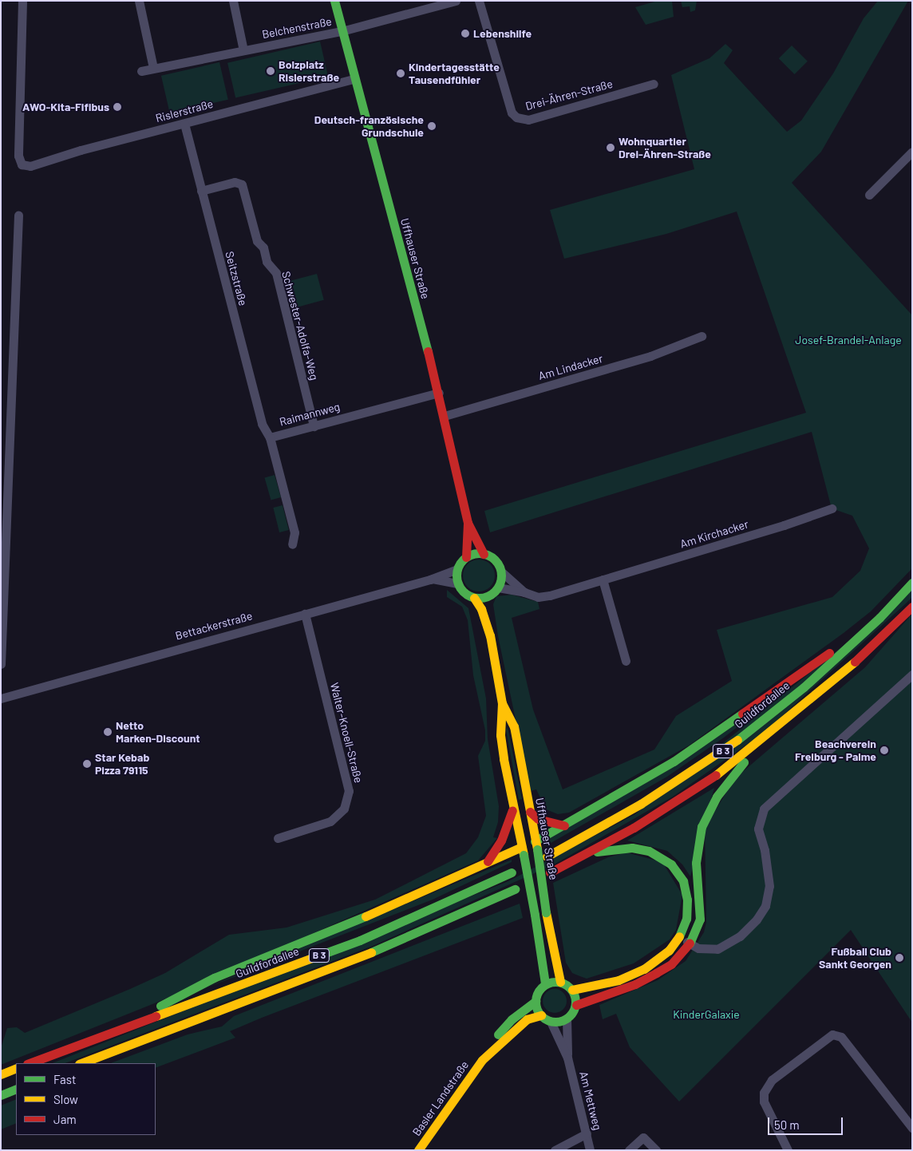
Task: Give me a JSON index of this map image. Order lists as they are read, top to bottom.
{
  "streets": {
    "main road": [
      "Uffhauser Straße",
      "Guildfordallee",
      "B 3",
      "Basler Landstraße"
    ],
    "street": [
      "Belchenstraße",
      "Drei-Ähren-Straße",
      "Rislerstraße",
      "Seitzstraße",
      "Schwester-Adolfa-Weg",
      "Am Lindacker",
      "Raimannweg",
      "Am Kirchacker",
      "Bettackerstraße",
      "Walter-Knoell-Straße",
      "Am Mettweg"
    ]
  },
  "crossings": [
    ["Belchenstraße", "Uffhauser Straße"],
    ["Rislerstraße", "Uffhauser Straße"],
    ["Rislerstraße", "Seitzstraße"],
    ["Uffhauser Straße", "Am Lindacker"],
    ["Uffhauser Straße", "Raimannweg"],
    ["Uffhauser Straße", "Am Kirchacker"],
    ["Uffhauser Straße", "Bettackerstraße"],
    ["Uffhauser Straße", "Basler Landstraße"],
    ["Uffhauser Straße", "Am Mettweg"],
    ["Seitzstraße", "Schwester-Adolfa-Weg"],
    ["Seitzstraße", "Raimannweg"],
    ["Schwester-Adolfa-Weg", "Raimannweg"],
    ["Am Kirchacker", "Bettackerstraße"],
    ["Bettackerstraße", "Walter-Knoell-Straße"],
    ["Basler Landstraße", "Am Mettweg"]
  ],
  "parks": ["Josef-Brandel-Anlage", "KinderGalaxie"],
  "places": [
    "Lebenshilfe",
    "Bolzplatz Rislerstraße",
    "Kindertagesstätte Tausendfühler",
    "AWO-Kita-Fifibus",
    "Deutsch-französische Grundschule",
    "Wohnquartier Drei-Ähren-Straße",
    "Netto Marken-Discount",
    "Beachverein Freiburg - Palme",
    "Star Kebab Pizza 79115",
    "Fußball Club Sankt Georgen"
  ],
  "legend": ["Fast", "Slow", "Jam"],
  "scale_bar": "50 m"
}
